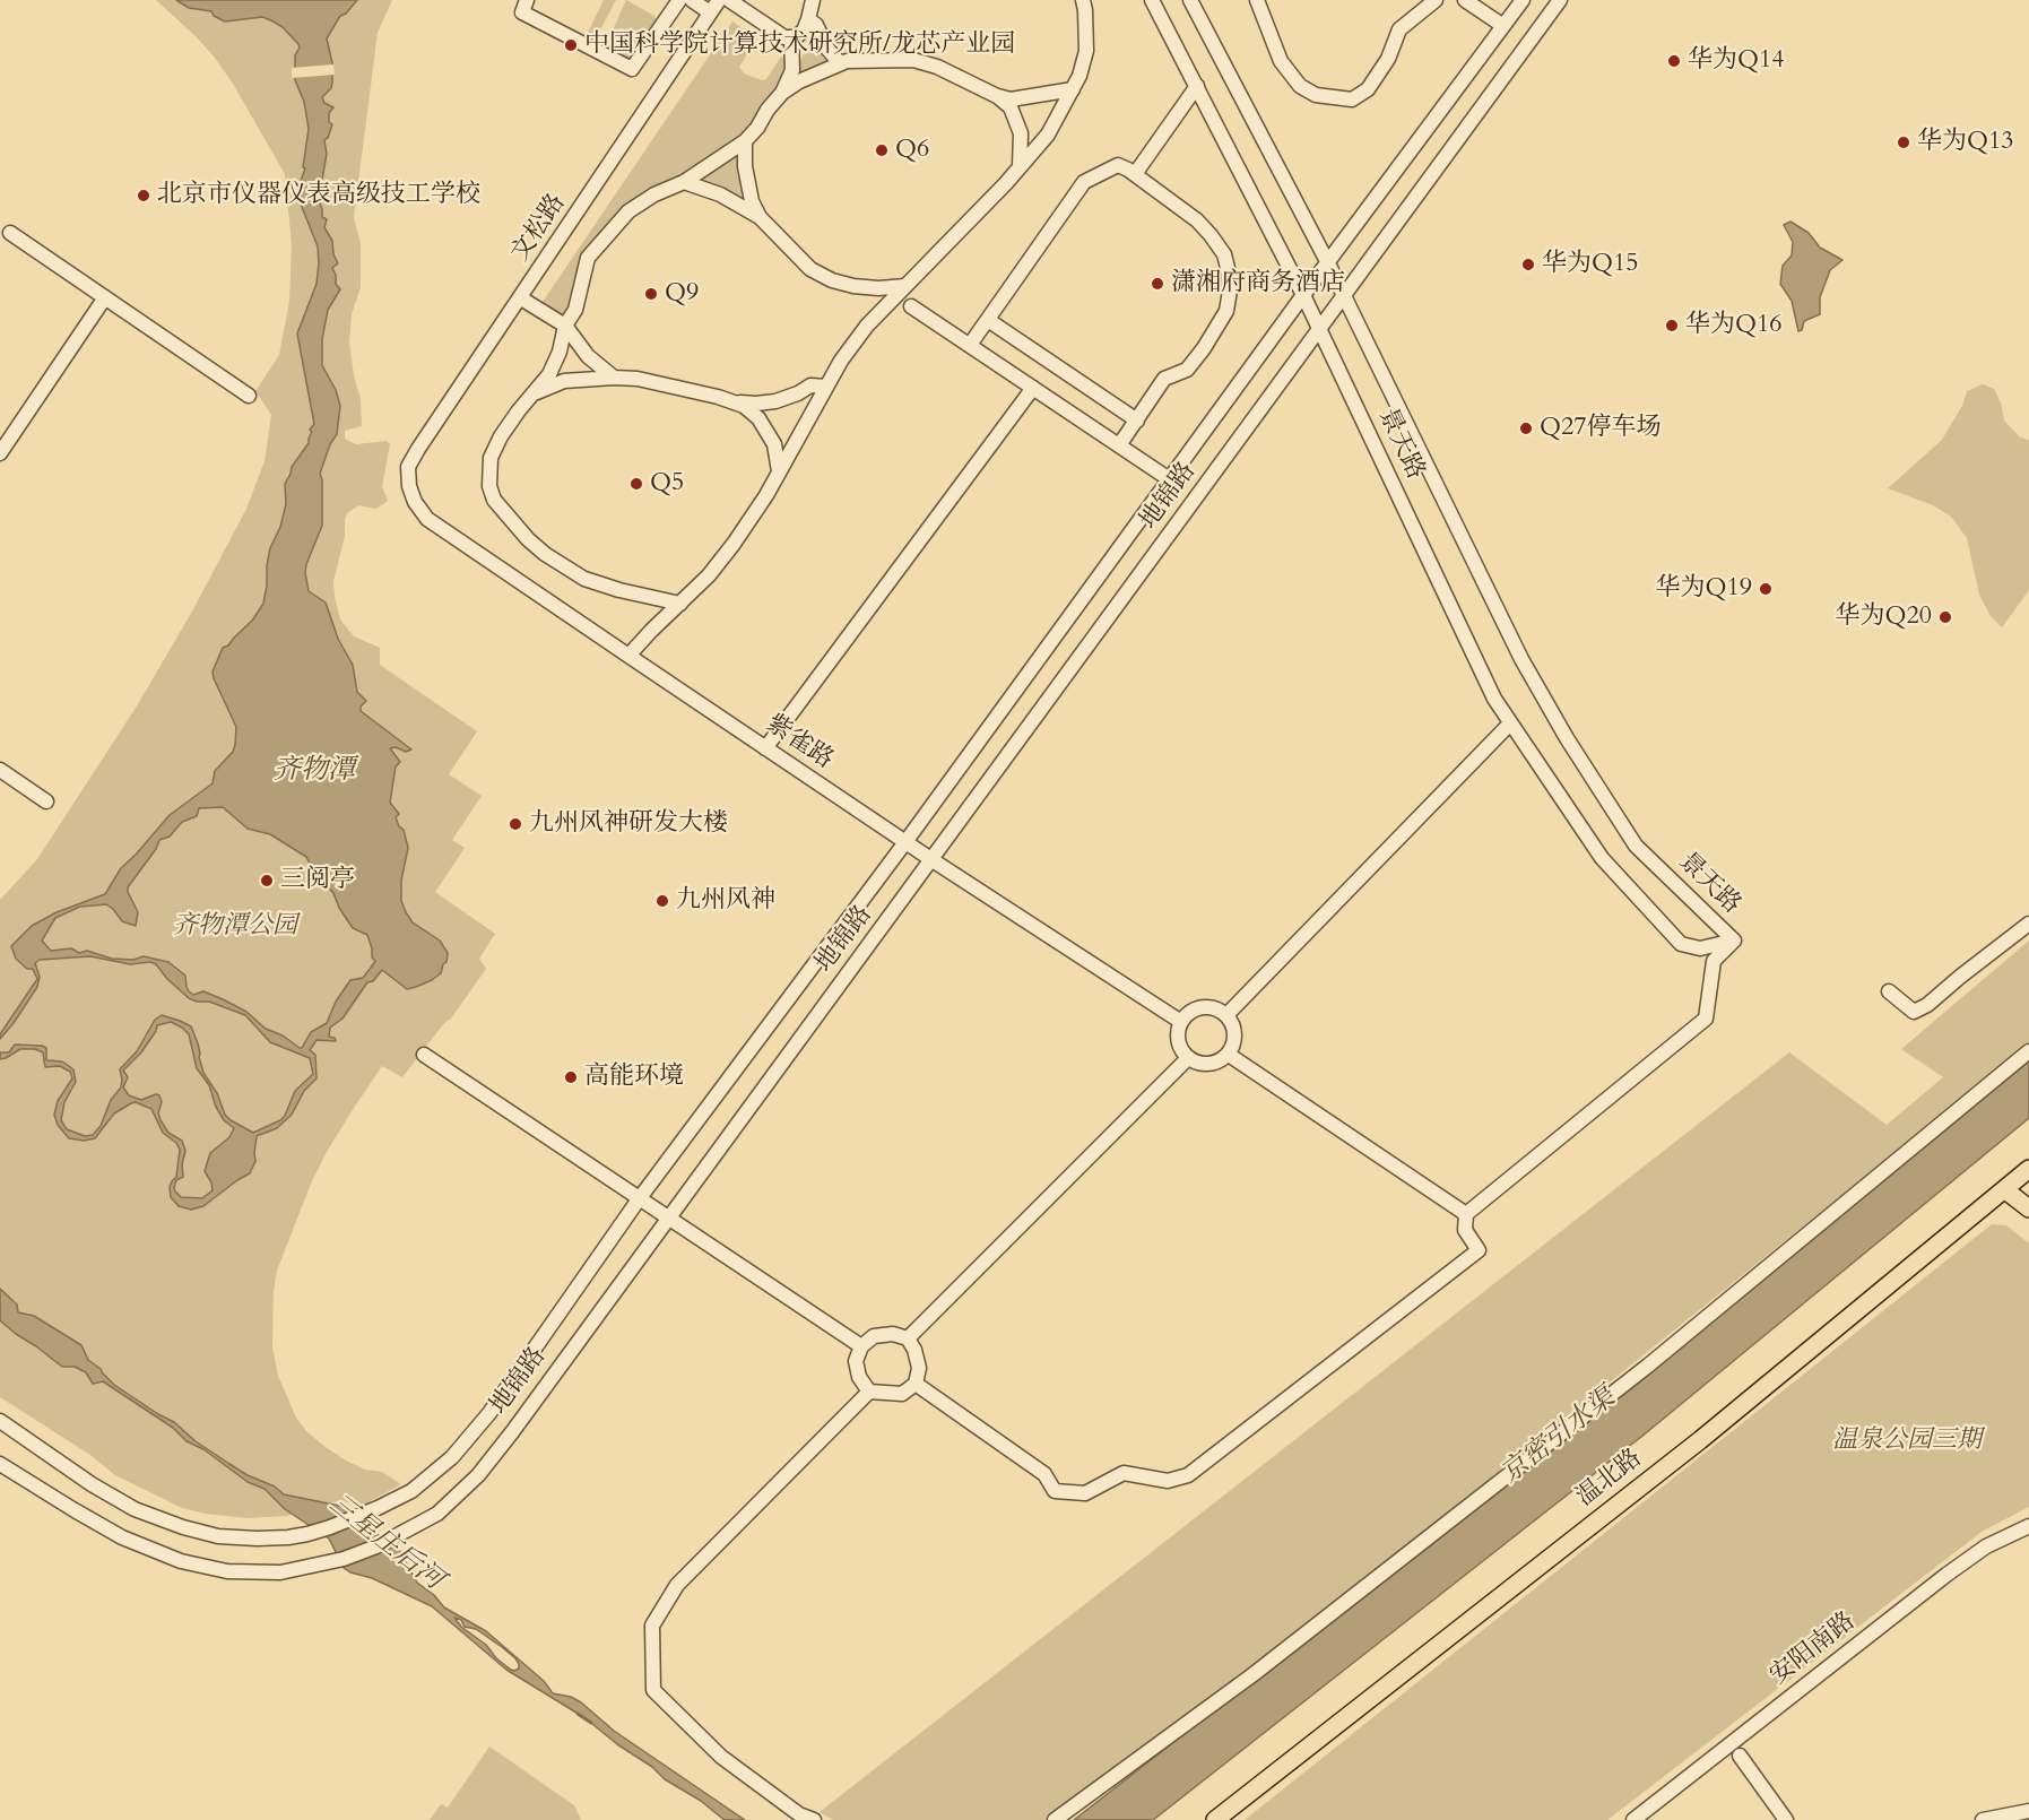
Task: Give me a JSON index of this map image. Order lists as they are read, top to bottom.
{
  "streets": {
    "main road": ["温北路"],
    "street": [
      "文松路",
      "景天路",
      "地锦路",
      "紫雀路",
      "安阳南路"
    ]
  },
  "crossings": [
    ["文松路", "紫雀路"],
    ["景天路", "地锦路"],
    ["地锦路", "紫雀路"]
  ],
  "water": ["齐物潭", "京密引水渠", "三星庄后河"],
  "parks": ["齐物潭公园", "温泉公园三期"],
  "places": [
    "中国科学院计算技术研究所/龙芯产业园",
    "华为Q14",
    "华为Q13",
    "Q6",
    "北京市仪器仪表高级技工学校",
    "华为Q15",
    "潇湘府商务酒店",
    "Q9",
    "华为Q16",
    "Q27停车场",
    "Q5",
    "华为Q19",
    "华为Q20",
    "九州风神研发大楼",
    "三阅亭",
    "九州风神",
    "高能环境"
  ]
}
